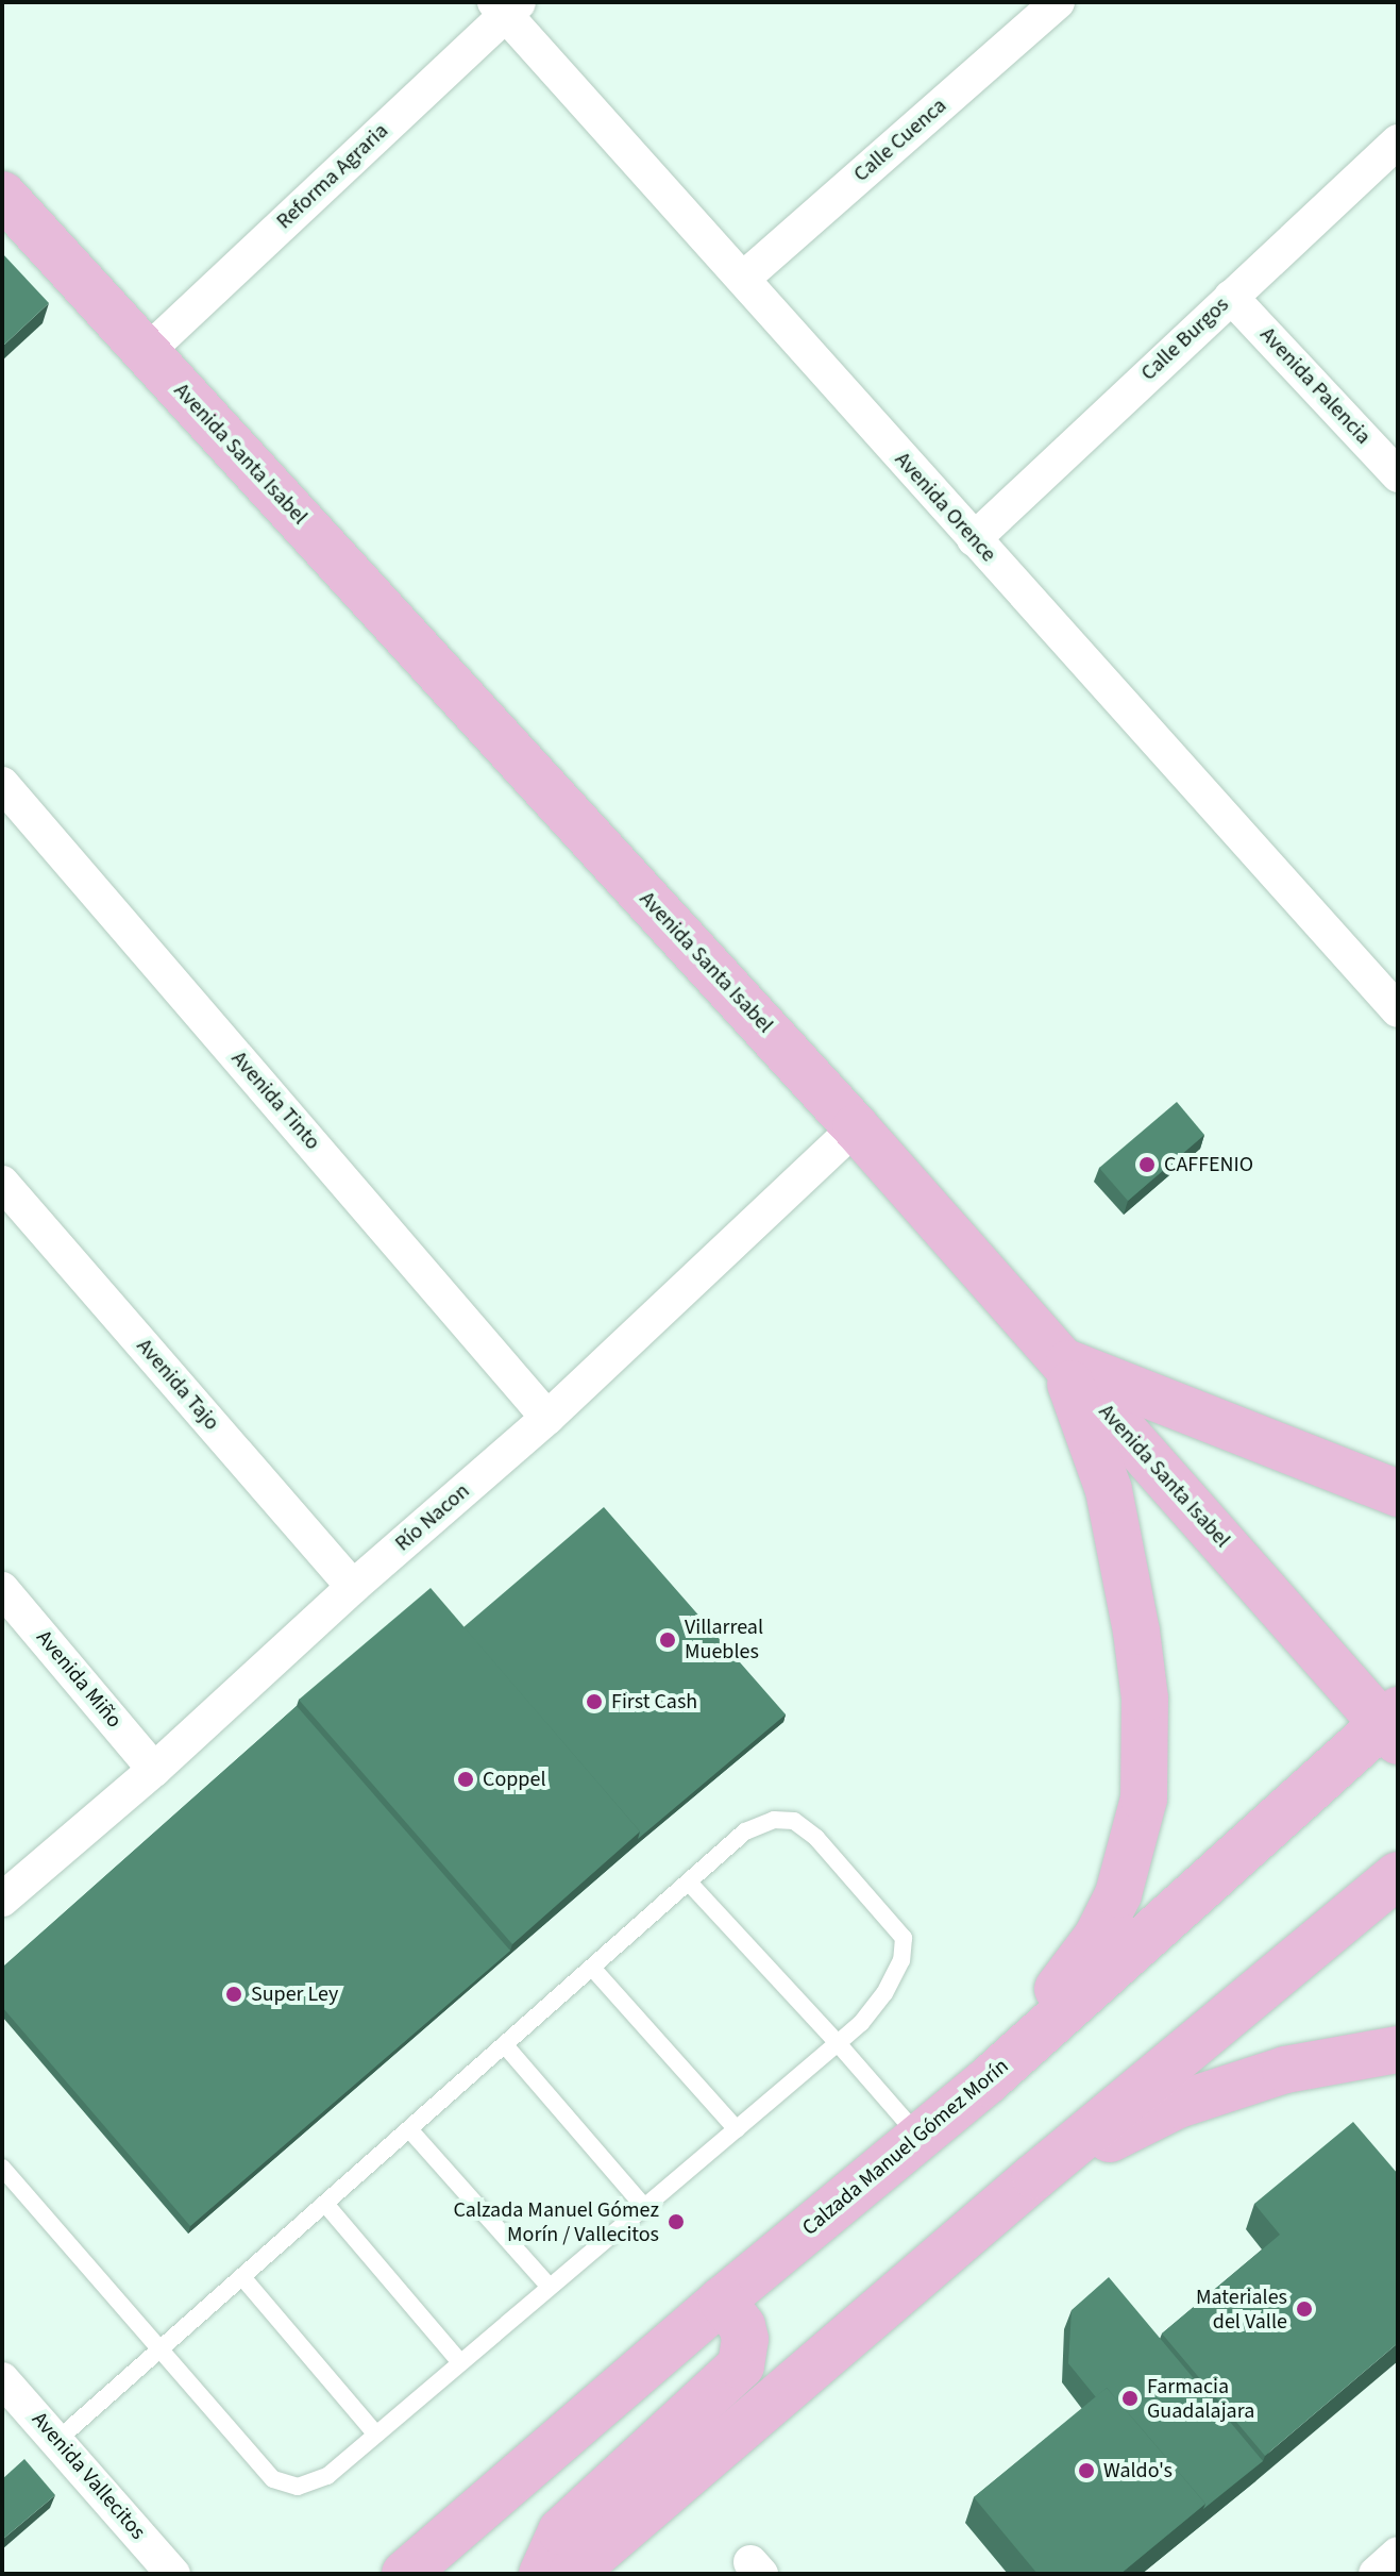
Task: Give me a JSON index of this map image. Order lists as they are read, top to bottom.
{
  "streets": {
    "main road": ["Avenida Santa Isabel", "Calzada Manuel Gómez Morín"],
    "street": [
      "Calle Cuenca",
      "Reforma Agraria",
      "Calle Burgos",
      "Avenida Palencia",
      "Avenida Orence",
      "Avenida Tinto",
      "Avenida Tajo",
      "Río Nacon",
      "Avenida Miño",
      "Avenida Vallecitos"
    ]
  },
  "crossings": [
    ["Calle Cuenca", "Avenida Orence"],
    ["Reforma Agraria", "Avenida Santa Isabel"],
    ["Reforma Agraria", "Avenida Orence"],
    ["Calle Burgos", "Avenida Palencia"],
    ["Calle Burgos", "Avenida Orence"],
    ["Avenida Santa Isabel", "Río Nacon"],
    ["Avenida Santa Isabel", "Calzada Manuel Gómez Morín"],
    ["Avenida Tinto", "Río Nacon"],
    ["Avenida Tajo", "Río Nacon"],
    ["Río Nacon", "Avenida Miño"]
  ],
  "places": [
    "CAFFENIO",
    "Villarreal Muebles",
    "First Cash",
    "Coppel",
    "Super Ley",
    "Calzada Manuel Gómez Morín / Vallecitos",
    "Materiales del Valle",
    "Farmacia Guadalajara",
    "Waldo's"
  ]
}
